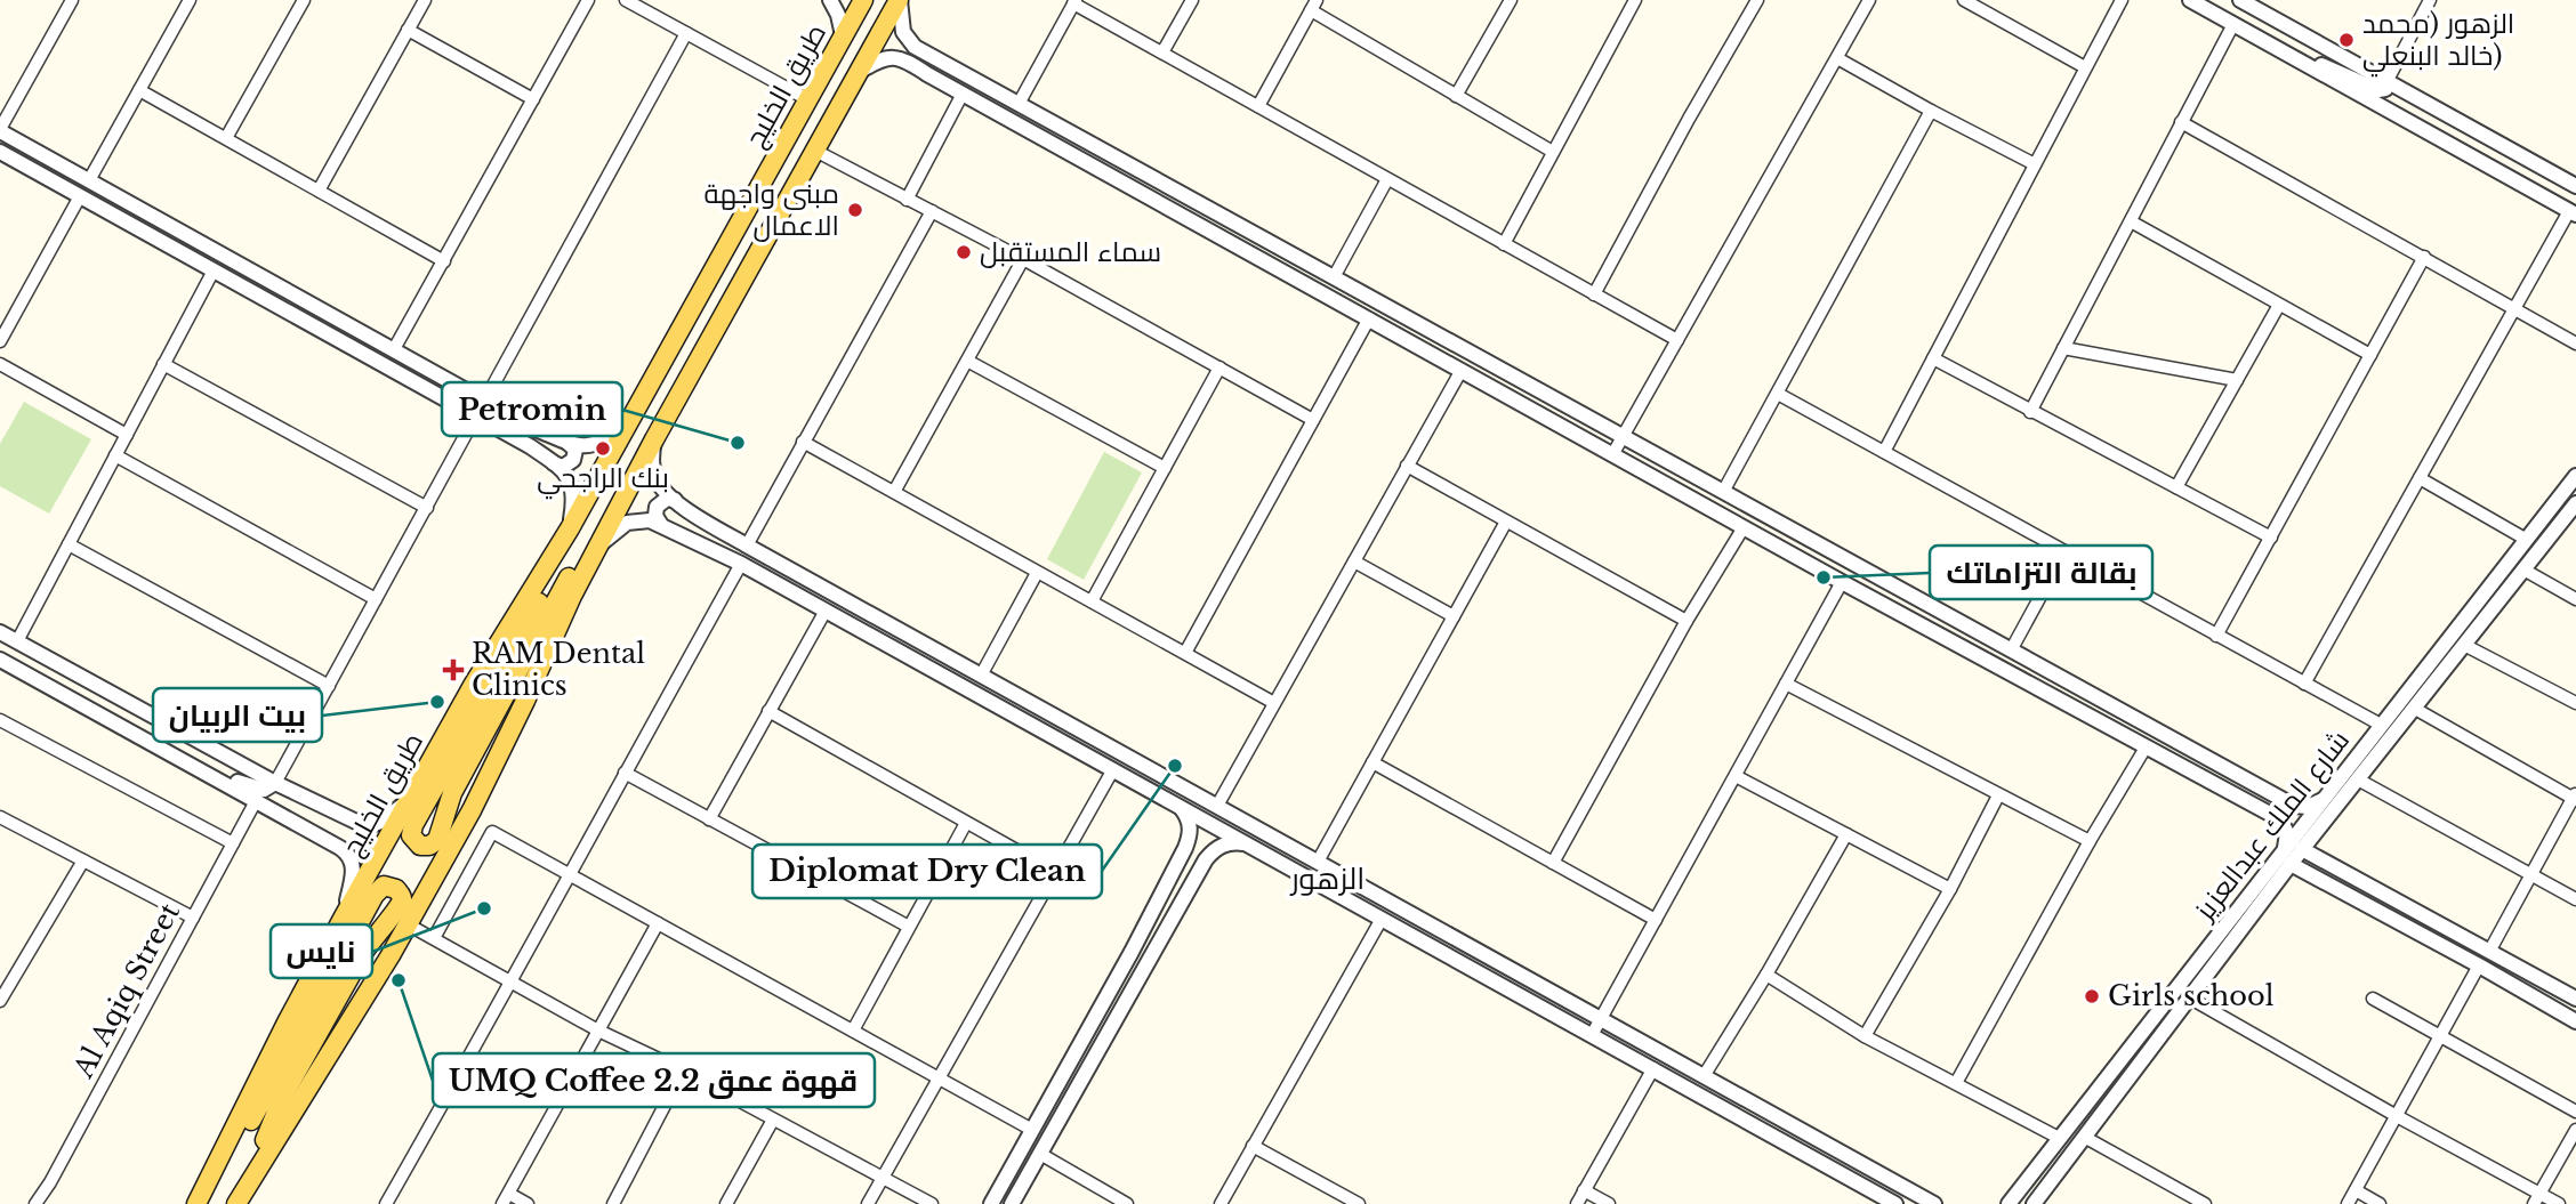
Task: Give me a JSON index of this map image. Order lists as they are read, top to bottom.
{
  "streets": {
    "main road": ["طريق الخليج"],
    "street": ["شارع الملك عبدالعزيز", "Al Aqiq Street"]
  },
  "districts": ["الزهور"],
  "places": {
    "other": [
      "الزهور (محمد خالد البنعلي)",
      "مبنى واجهة الاعمال",
      "سماء المستقبل",
      "Petromin",
      "بنك الراجحي",
      "بقالة التزاماتك",
      "بيت الربيان",
      "Diplomat Dry Clean",
      "نايس",
      "UMQ Coffee 2.2 قهوة عمق",
      "Girls school"
    ],
    "health": ["RAM Dental Clinics"]
  }
}
